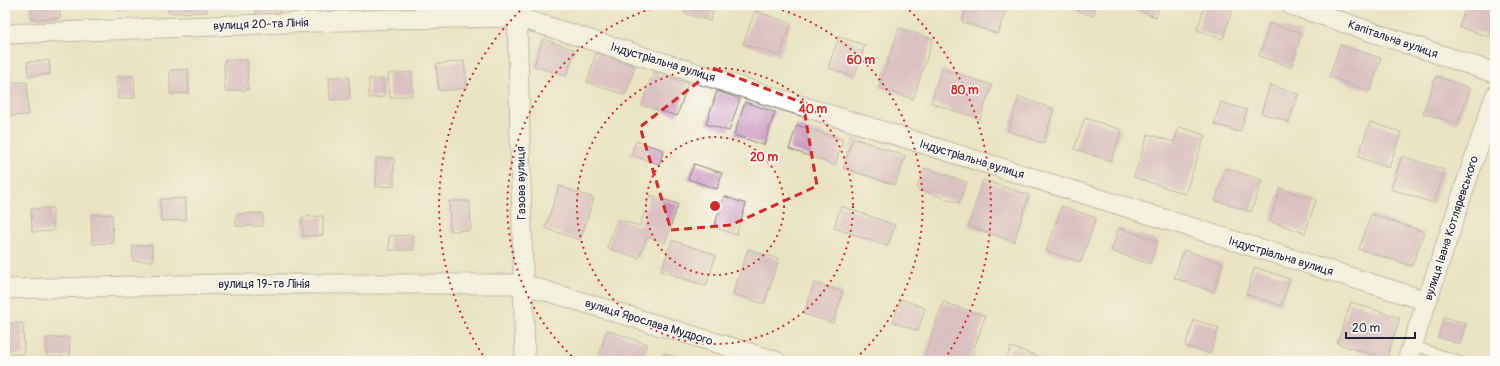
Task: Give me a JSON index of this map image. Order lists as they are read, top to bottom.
{
  "streets": {
    "street": [
      "вулиця 20-та Лінія",
      "Капітальна вулиця",
      "Індустріальна вулиця",
      "Газова вулиця",
      "вулиця Івана Котляревського",
      "вулиця 19-та Лінія",
      "вулиця Ярослава Мудрого"
    ]
  },
  "crossings": [
    ["вулиця 20-та Лінія", "Індустріальна вулиця"],
    ["вулиця 20-та Лінія", "Газова вулиця"],
    ["Індустріальна вулиця", "Газова вулиця"],
    ["Індустріальна вулиця", "вулиця Івана Котляревського"],
    ["Газова вулиця", "вулиця 19-та Лінія"],
    ["Газова вулиця", "вулиця Ярослава Мудрого"],
    ["вулиця 19-та Лінія", "вулиця Ярослава Мудрого"]
  ],
  "scale_bar": "20 m",
  "rings": [
    "60 m",
    "80 m",
    "40 m",
    "20 m"
  ]
}
